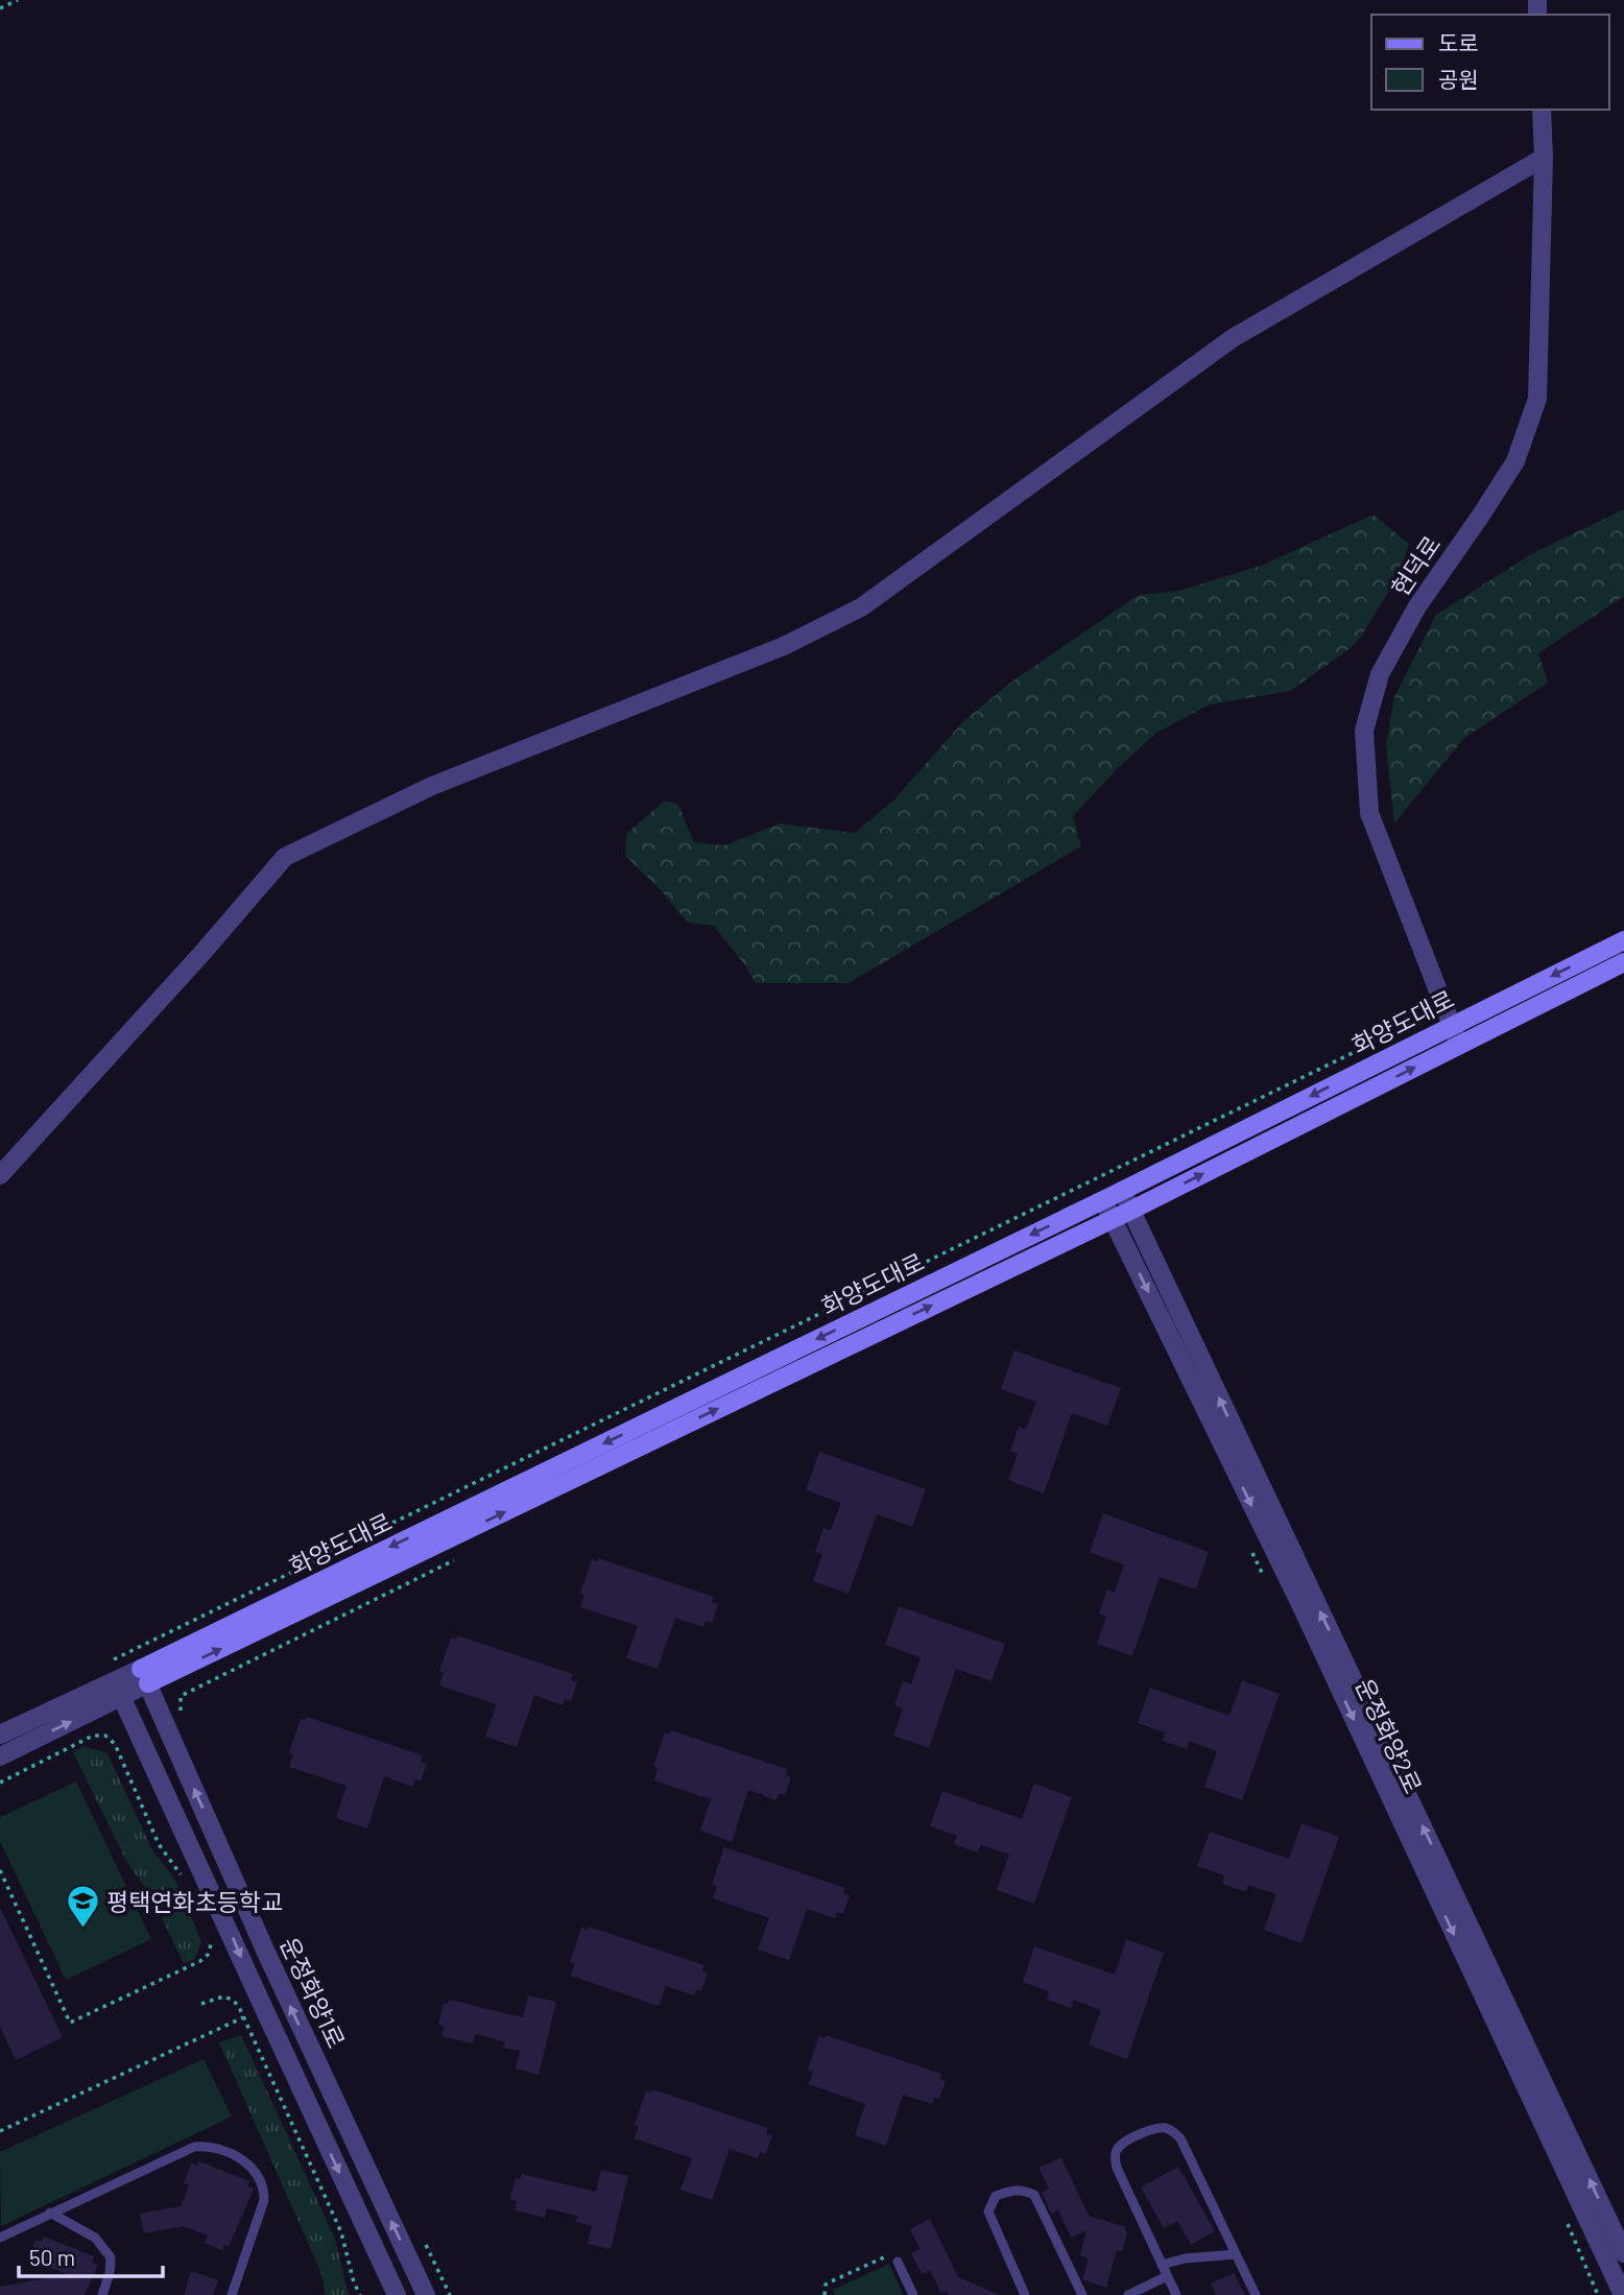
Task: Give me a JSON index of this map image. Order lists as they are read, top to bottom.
{
  "streets": {
    "main road": ["화양도대로"],
    "street": ["현덕로", "운정화양2로", "운정화양1로"]
  },
  "crossings": [
    ["현덕로", "화양도대로"],
    ["화양도대로", "운정화양2로"],
    ["화양도대로", "운정화양1로"]
  ],
  "places": {
    "school or university": ["평택연화초등학교"]
  },
  "legend": ["도로", "공원"],
  "scale_bar": "50 m"
}
